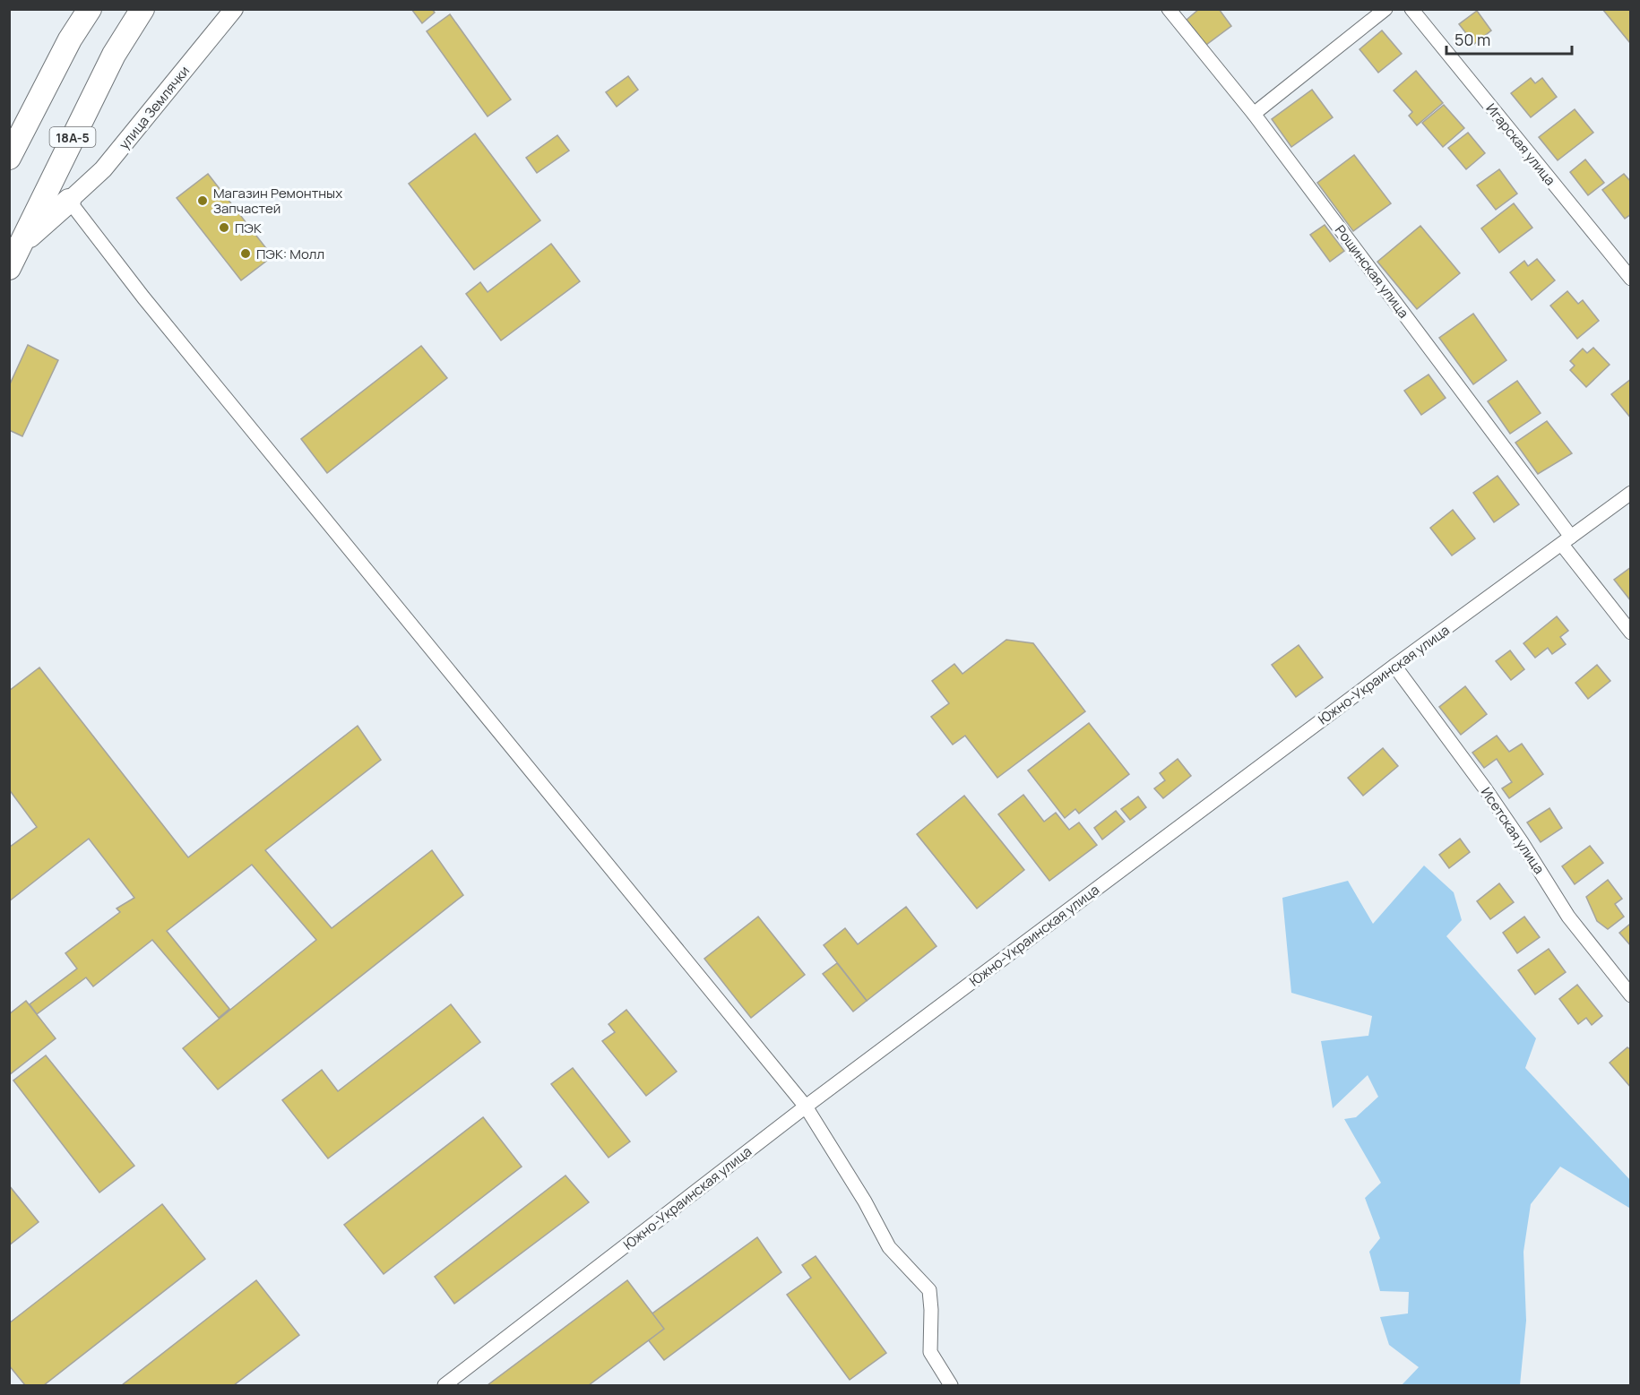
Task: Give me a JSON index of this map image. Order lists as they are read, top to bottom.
{
  "streets": {
    "highway": ["18А-5"],
    "street": [
      "улица Землячки",
      "Игарская улица",
      "Рощинская улица",
      "Южно-Украинская улица",
      "Исетская улица"
    ]
  },
  "crossings": [
    ["Рощинская улица", "Южно-Украинская улица"],
    ["Южно-Украинская улица", "Исетская улица"]
  ],
  "places": ["Магазин Ремонтных Запчастей", "ПЭК", "ПЭК: Молл"],
  "scale_bar": "50 m"
}
